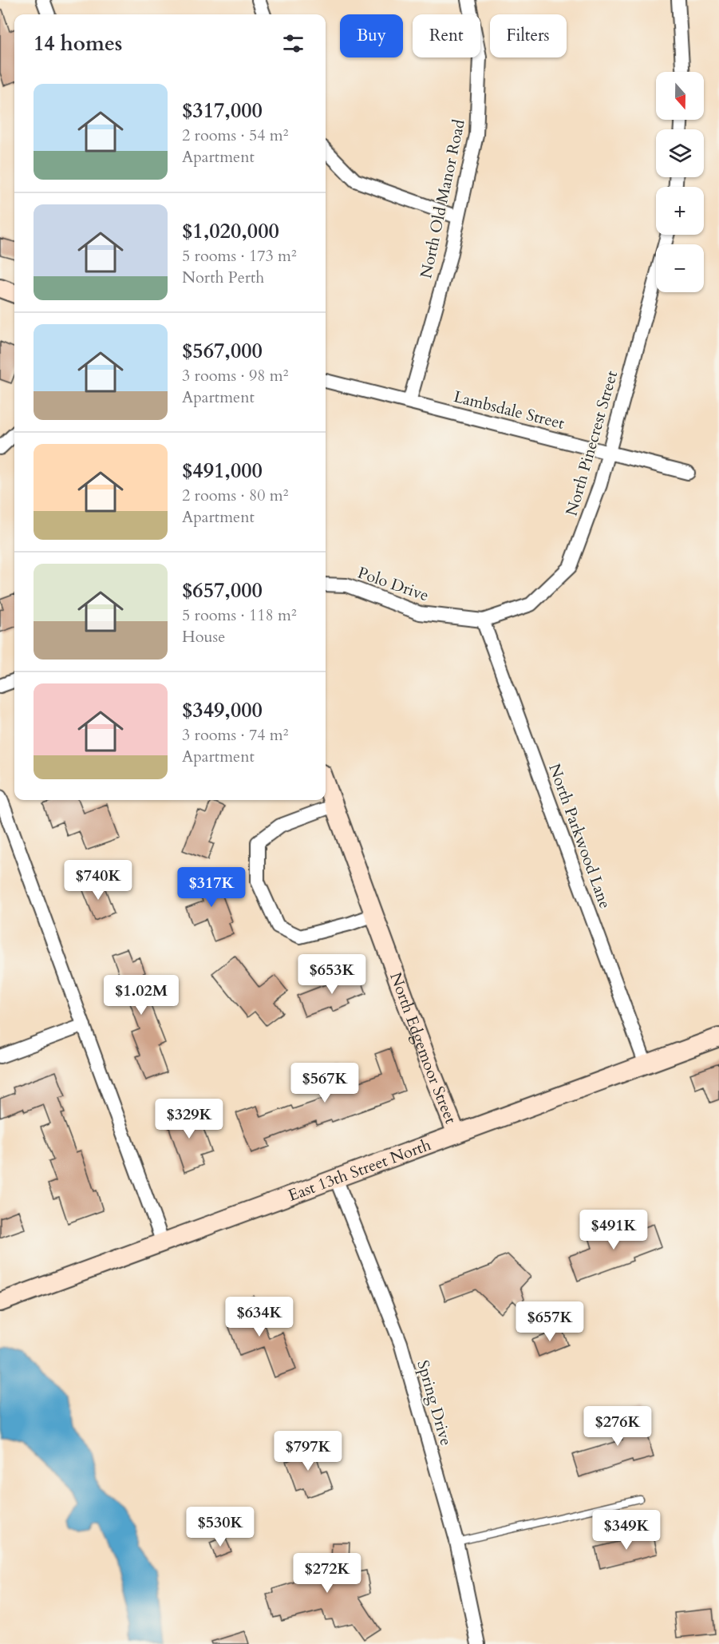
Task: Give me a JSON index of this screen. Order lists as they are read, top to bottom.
{
  "streets": {
    "main road": ["North Edgemoor Street", "East 13th Street North"],
    "street": [
      "North Old Manor Road",
      "Lambsdale Street",
      "North Pinecrest Street",
      "Polo Drive",
      "North Parkwood Lane",
      "Spring Drive"
    ]
  },
  "crossings": [
    ["North Old Manor Road", "Lambsdale Street"],
    ["Lambsdale Street", "North Pinecrest Street"],
    ["North Pinecrest Street", "Polo Drive"],
    ["North Pinecrest Street", "North Parkwood Lane"],
    ["Polo Drive", "North Parkwood Lane"],
    ["North Parkwood Lane", "East 13th Street North"],
    ["North Edgemoor Street", "East 13th Street North"],
    ["East 13th Street North", "Spring Drive"]
  ],
  "north": "bottom",
  "page": {
    "chip": ["Buy", "Rent", "Filters"],
    "heading": "14 homes",
    "map_buttons": ["+", "−"],
    "list": [
      {
        "name": "$317,000",
        "note": "2 rooms · 54 m² · Apartment"
      },
      {
        "name": "$1,020,000",
        "note": "5 rooms · 173 m² · North Perth"
      },
      {
        "name": "$567,000",
        "note": "3 rooms · 98 m² · Apartment"
      },
      {
        "name": "$491,000",
        "note": "2 rooms · 80 m² · Apartment"
      },
      {
        "name": "$657,000",
        "note": "5 rooms · 118 m² · House"
      },
      {
        "name": "$349,000",
        "note": "3 rooms · 74 m² · Apartment"
      }
    ],
    "price": [
      "$740K",
      "$317K",
      "$653K",
      "$1.02M",
      "$567K",
      "$329K",
      "$491K",
      "$634K",
      "$657K",
      "$276K",
      "$797K",
      "$530K",
      "$349K",
      "$272K"
    ]
  }
}
